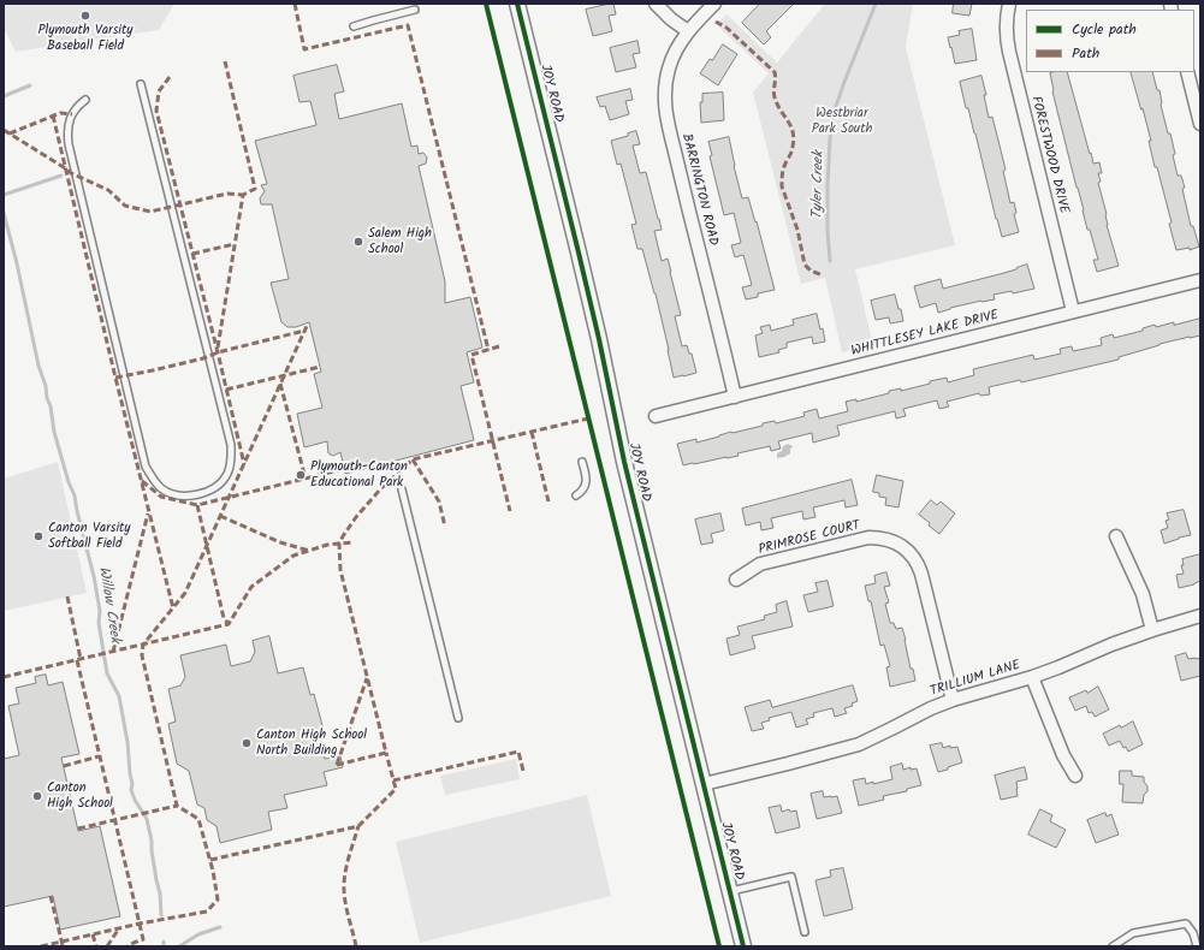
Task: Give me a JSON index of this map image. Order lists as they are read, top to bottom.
{
  "streets": {
    "street": [
      "JOY ROAD",
      "FORESTWOOD DRIVE",
      "BARRINGTON ROAD",
      "WHITTLESEY LAKE DRIVE",
      "PRIMROSE COURT",
      "TRILLIUM LANE"
    ]
  },
  "crossings": [
    ["JOY ROAD", "TRILLIUM LANE"],
    ["FORESTWOOD DRIVE", "WHITTLESEY LAKE DRIVE"],
    ["BARRINGTON ROAD", "WHITTLESEY LAKE DRIVE"],
    ["PRIMROSE COURT", "TRILLIUM LANE"]
  ],
  "water": ["Tyler Creek", "Willow Creek"],
  "parks": ["Westbriar Park South"],
  "places": [
    "Plymouth Varsity Baseball Field",
    "Salem High School",
    "Plymouth-Canton Educational Park",
    "Canton Varsity Softball Field",
    "Canton High School North Building",
    "Canton High School"
  ],
  "legend": ["Cycle path", "Path"]
}
